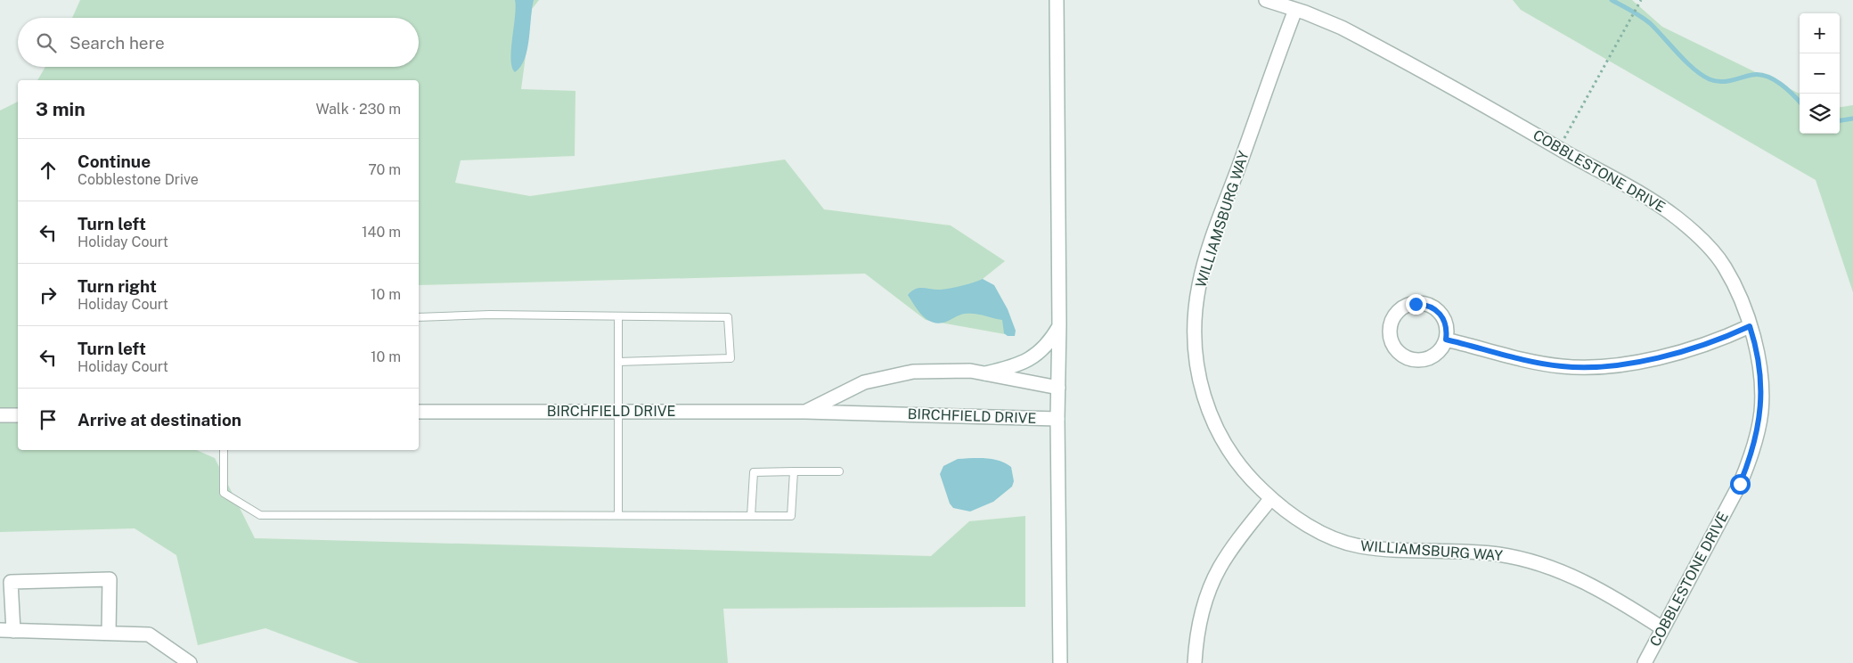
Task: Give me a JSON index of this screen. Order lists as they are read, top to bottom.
{
  "streets": {
    "street": ["COBBLESTONE DRIVE", "WILLIAMSBURG WAY", "BIRCHFIELD DRIVE"]
  },
  "crossings": [
    ["COBBLESTONE DRIVE", "WILLIAMSBURG WAY"]
  ],
  "page": {
    "map_buttons": ["+", "−"],
    "search": "Search here",
    "heading": ["3 min", "Walk · 230 m"],
    "list": [
      ["Continue", "Cobblestone Drive", "70 m"],
      ["Turn left", "Holiday Court", "140 m"],
      ["Turn right", "Holiday Court", "10 m"],
      ["Turn left", "Holiday Court", "10 m"],
      "Arrive at destination"
    ]
  }
}
